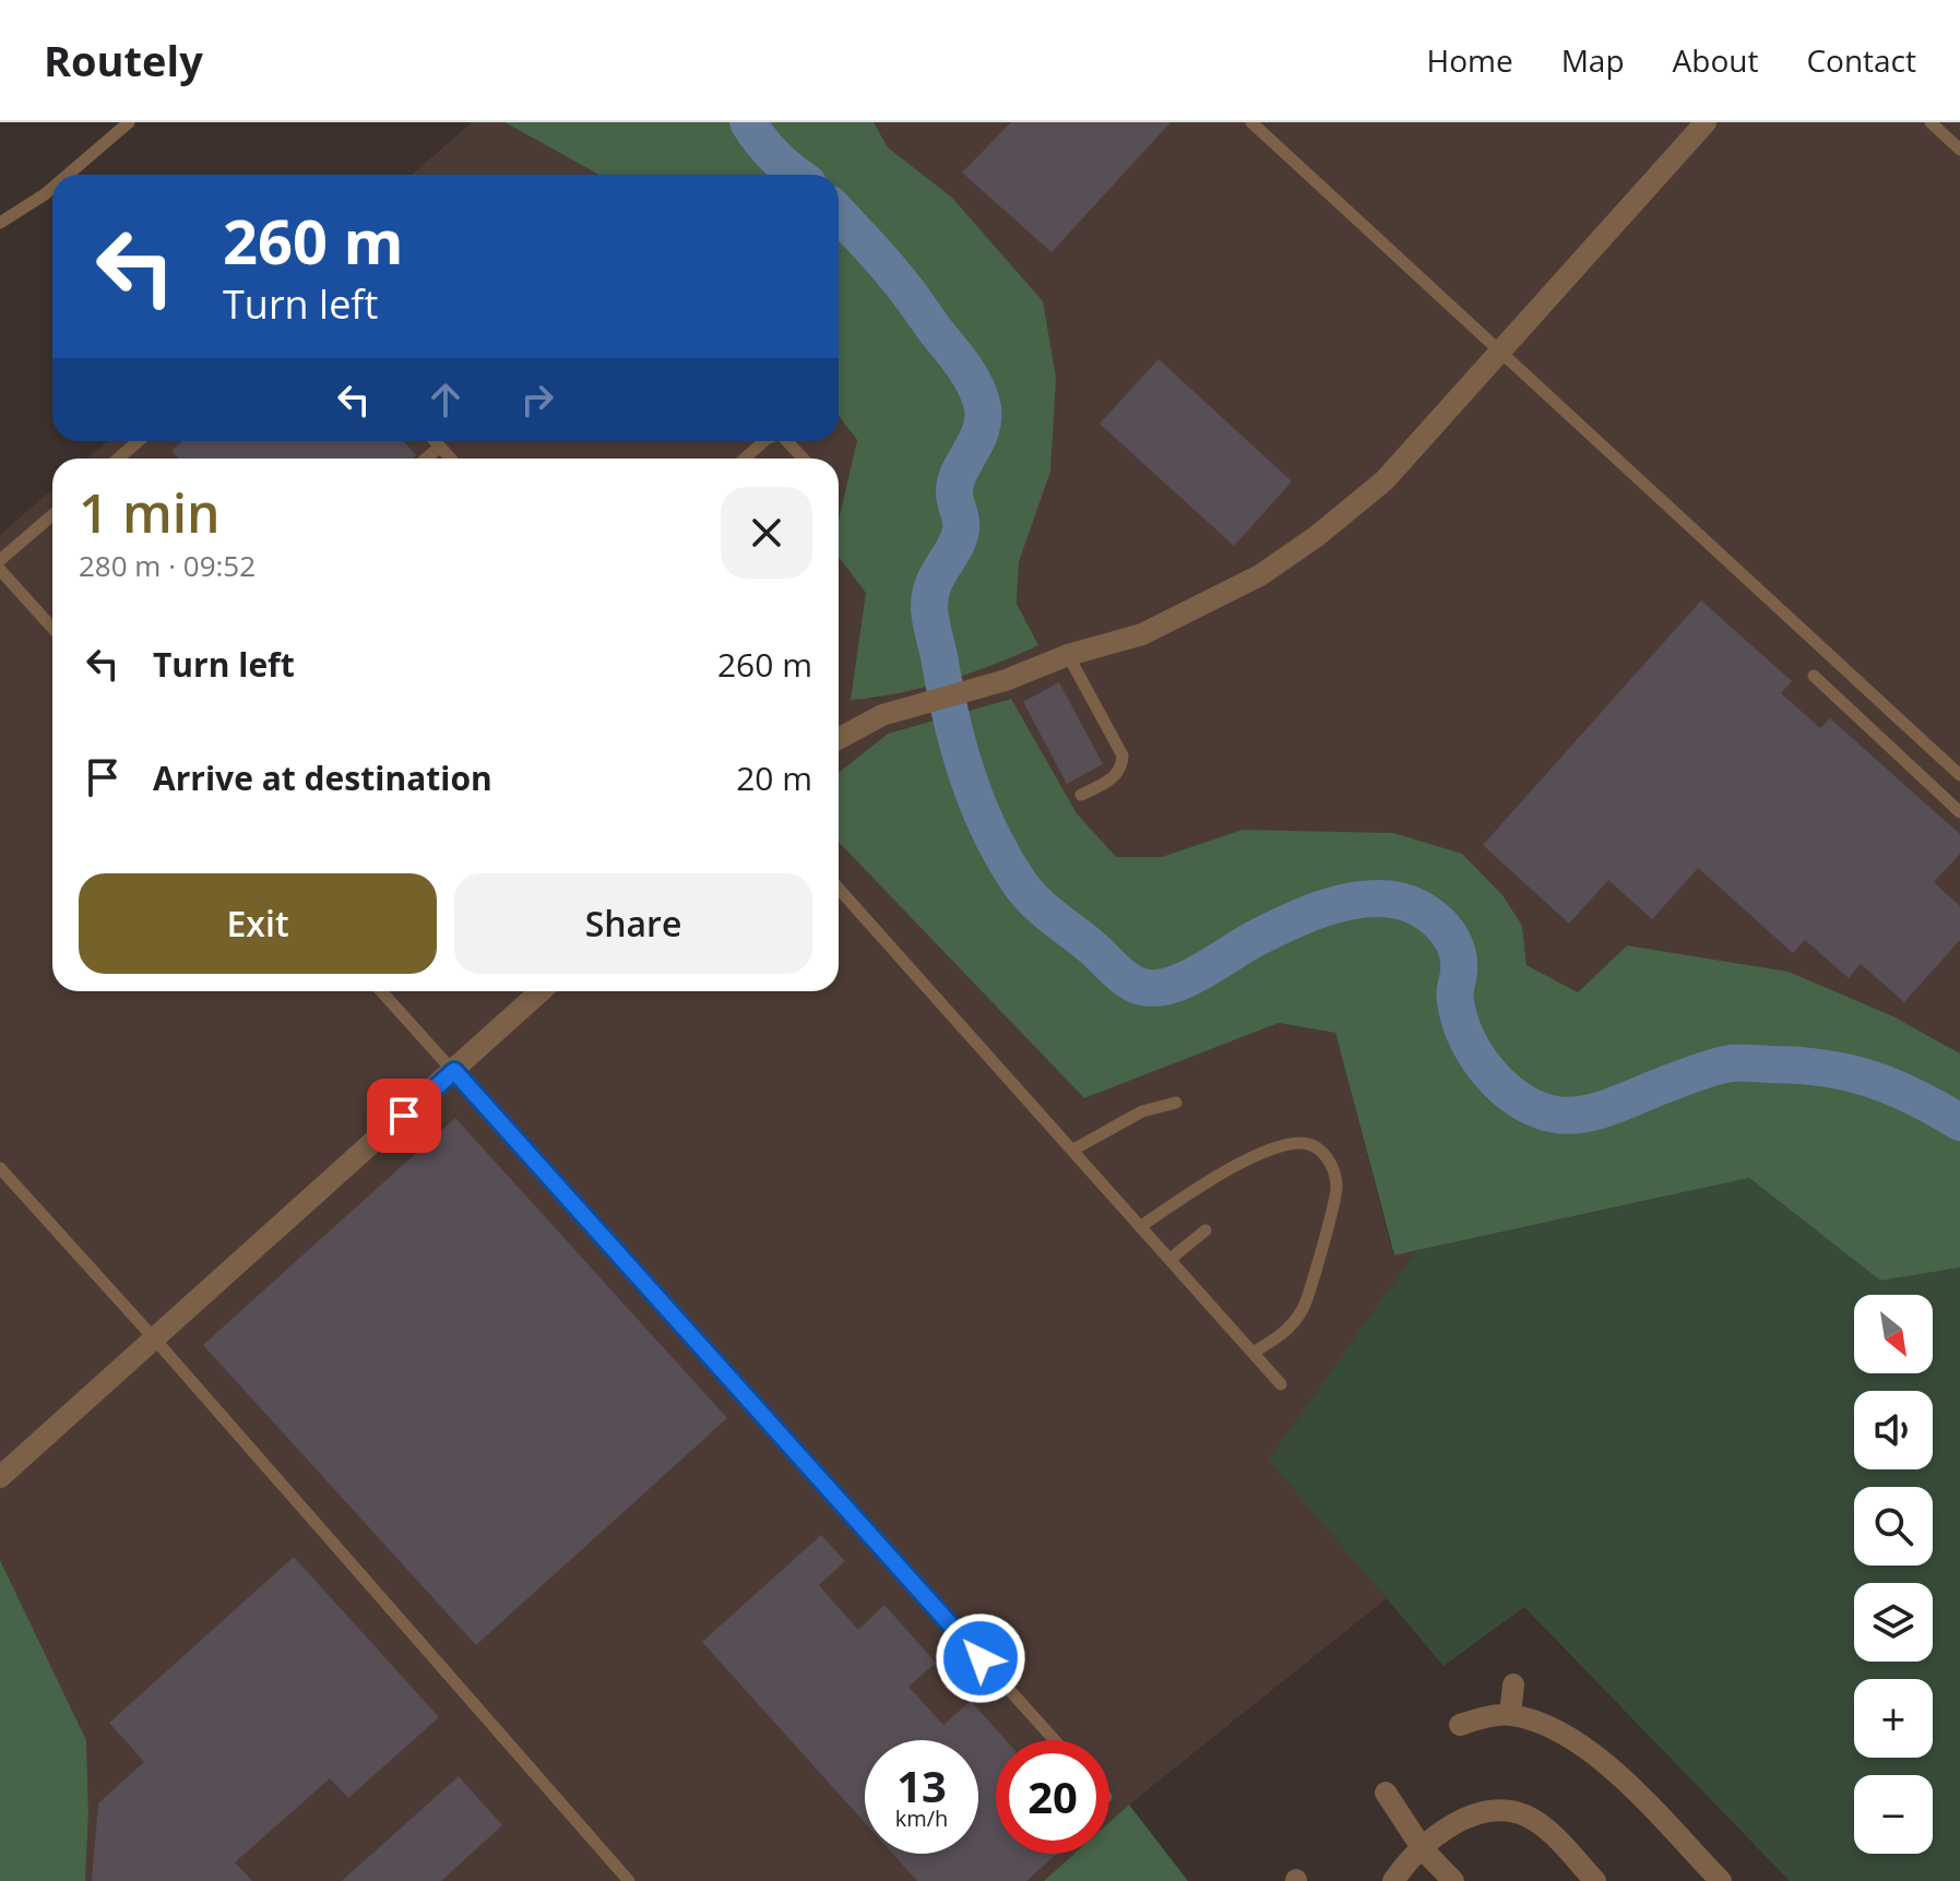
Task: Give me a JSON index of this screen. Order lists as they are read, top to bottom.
{
  "north": "bottom right",
  "page": {
    "header": "Routely",
    "nav": [
      "Home",
      "Map",
      "About",
      "Contact"
    ],
    "turn": ["260 m", "Turn left"],
    "heading": ["1 min", "280 m · 09:52"],
    "list": [
      {
        "name": "Turn left",
        "value": "260 m"
      },
      {
        "name": "Arrive at destination",
        "value": "20 m"
      }
    ],
    "buttons": ["Exit", "Share"],
    "map_buttons": ["+", "−"],
    "speed": "13 km/h",
    "limit": "20"
  }
}
